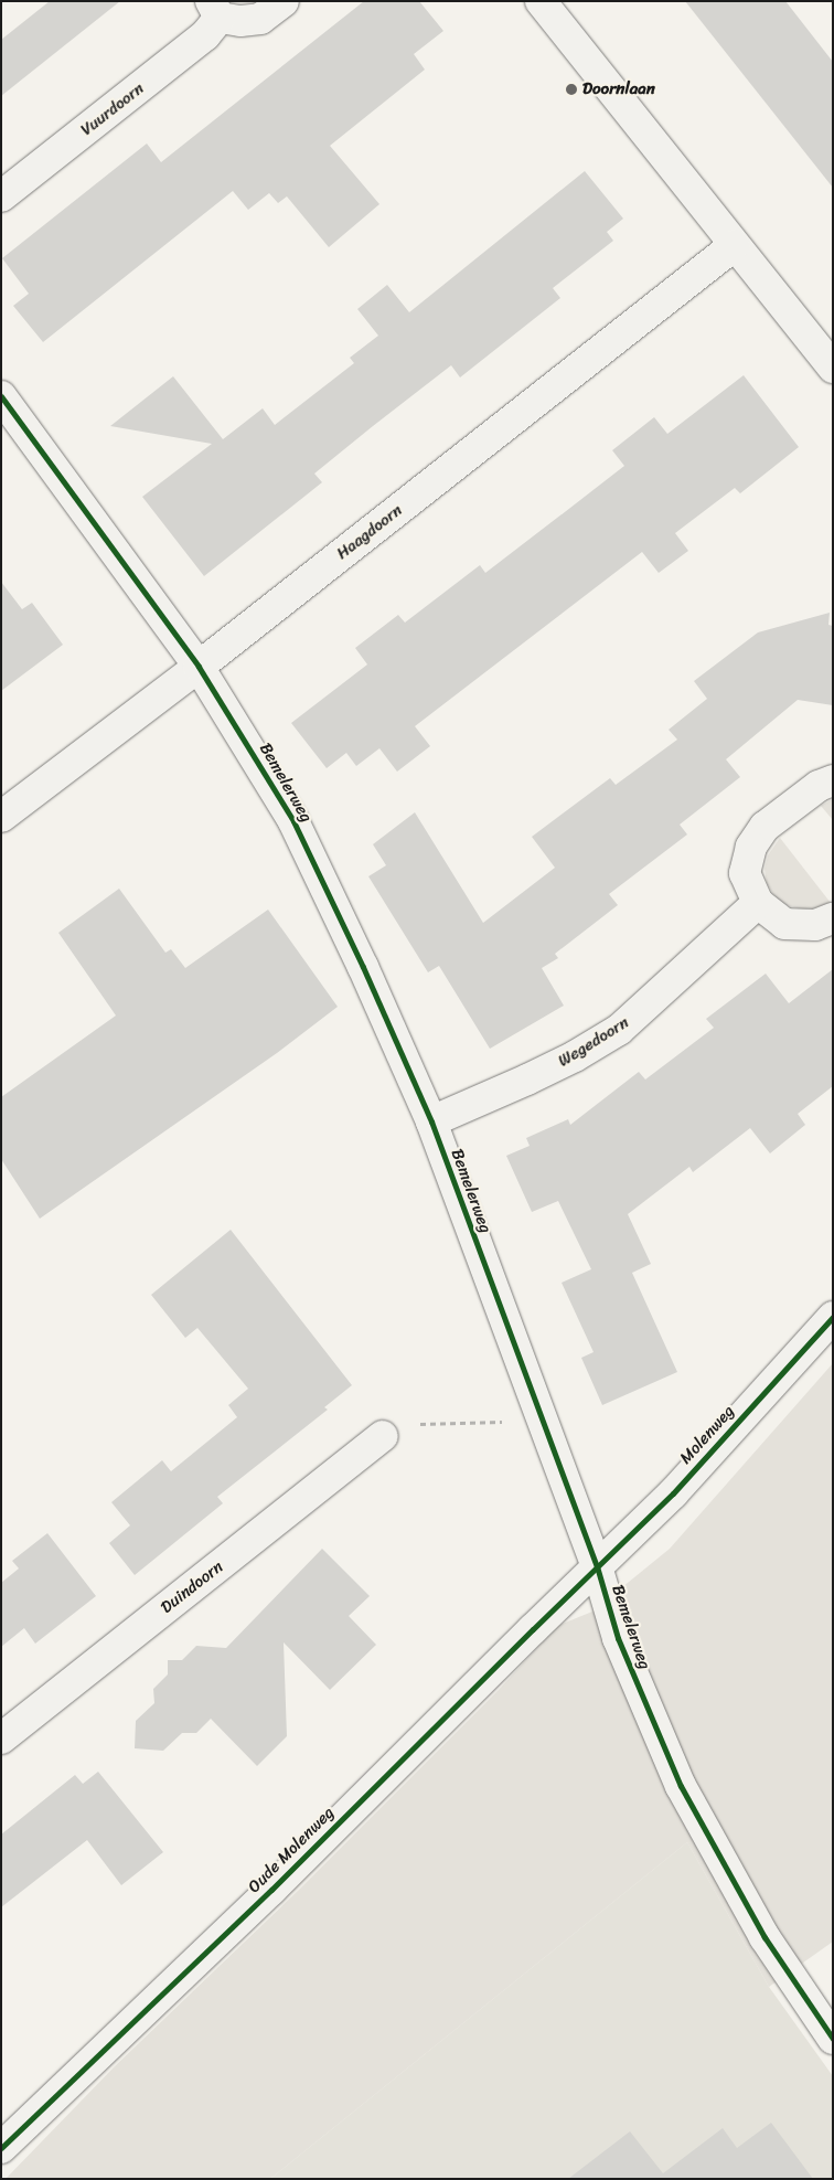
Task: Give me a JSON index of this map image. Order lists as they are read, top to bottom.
{
  "streets": {
    "street": [
      "Vuurdoorn",
      "Haagdoorn",
      "Bemelerweg",
      "Wegedoorn",
      "Molenweg",
      "Duindoorn",
      "Oude Molenweg"
    ]
  },
  "crossings": [
    ["Haagdoorn", "Bemelerweg"],
    ["Bemelerweg", "Wegedoorn"],
    ["Bemelerweg", "Molenweg"],
    ["Bemelerweg", "Oude Molenweg"],
    ["Molenweg", "Oude Molenweg"]
  ],
  "places": ["Doornlaan"]
}
